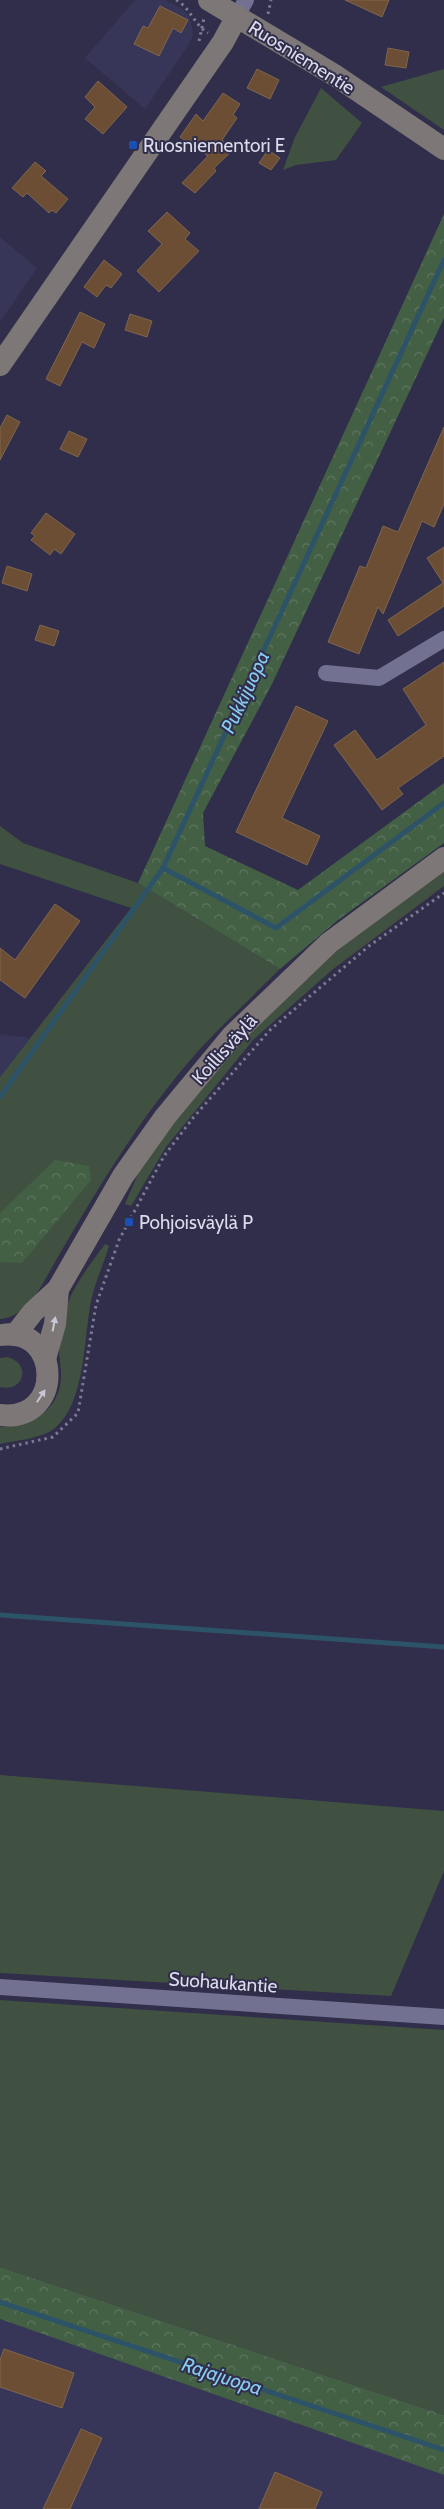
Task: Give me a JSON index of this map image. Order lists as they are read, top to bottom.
{
  "streets": {
    "street": ["Ruosniementie", "Koillisväylä", "Suohaukantie"]
  },
  "water": ["Pukkijuopa", "Rajajuopa"],
  "places": {
    "transit": ["Ruosniementori E", "Pohjoisväylä P"]
  }
}
